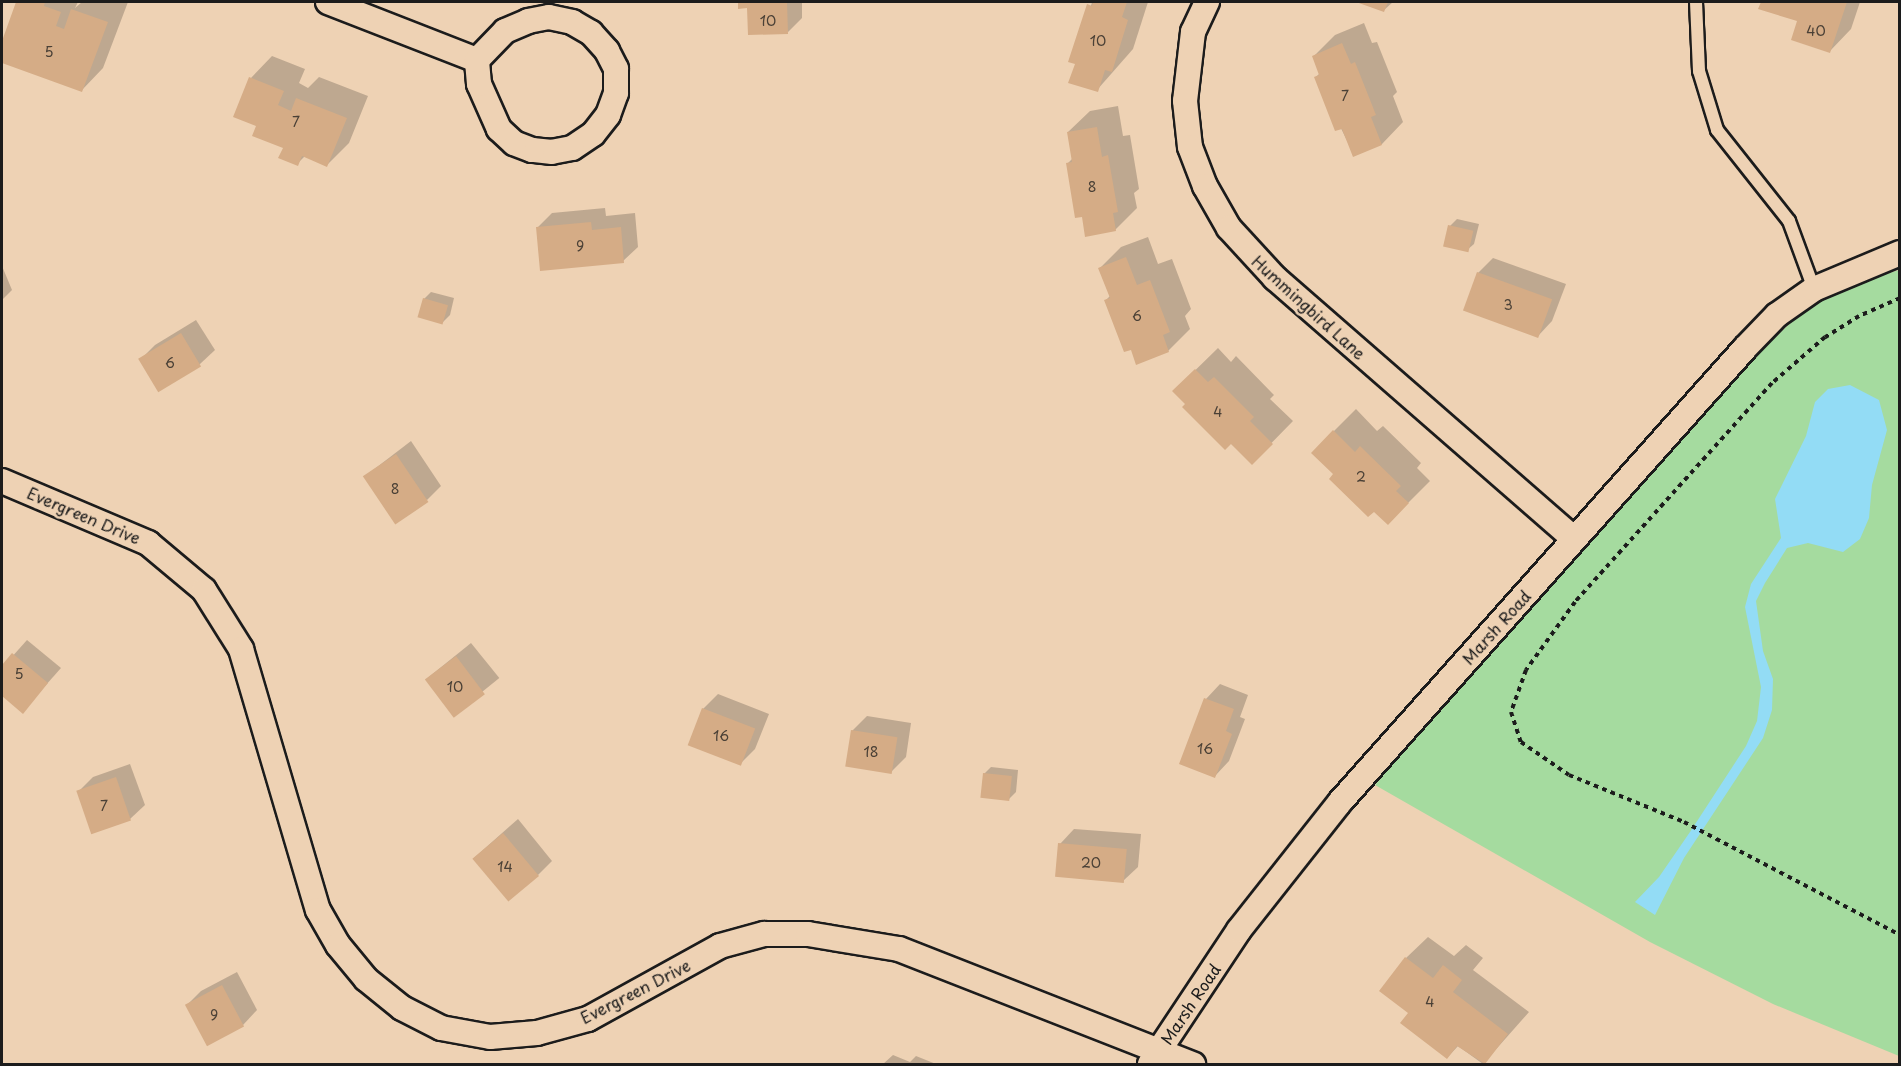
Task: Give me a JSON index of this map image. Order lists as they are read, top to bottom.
{
  "streets": {
    "street": ["Hummingbird Lane", "Evergreen Drive", "Marsh Road"]
  },
  "crossings": [
    ["Hummingbird Lane", "Marsh Road"],
    ["Evergreen Drive", "Marsh Road"]
  ],
  "house_numbers": [
    "10",
    "40",
    "10",
    "5",
    "7",
    "7",
    "8",
    "9",
    "3",
    "6",
    "6",
    "4",
    "2",
    "8",
    "5",
    "10",
    "16",
    "16",
    "18",
    "7",
    "20",
    "14",
    "4",
    "9"
  ]
}
